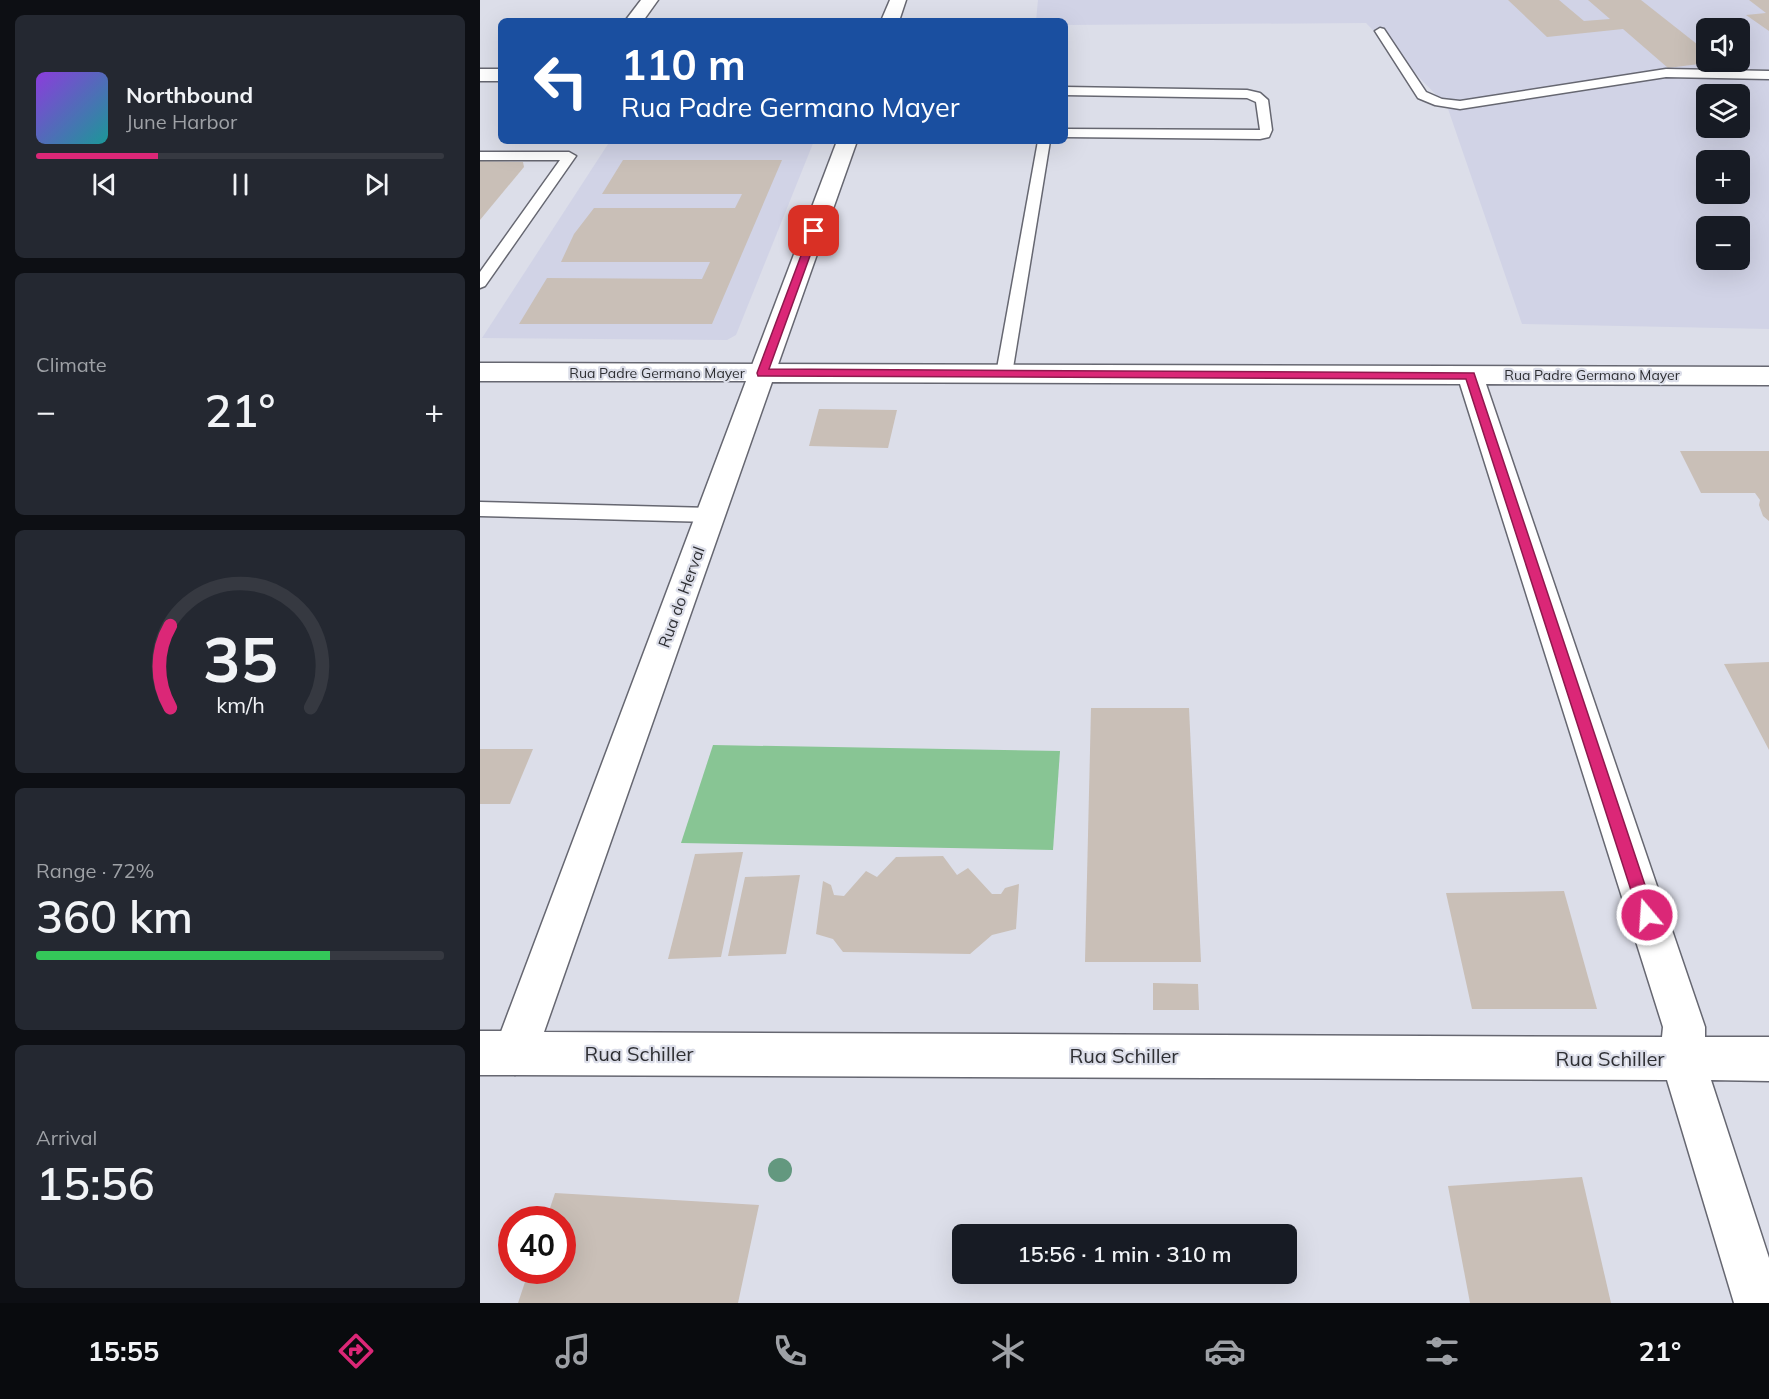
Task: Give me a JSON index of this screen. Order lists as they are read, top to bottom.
{
  "streets": {
    "street": ["Rua Padre Germano Mayer", "Rua do Herval", "Rua Schiller"]
  },
  "crossings": [
    ["Rua Padre Germano Mayer", "Rua do Herval"],
    ["Rua do Herval", "Rua Schiller"]
  ],
  "page": {
    "map_buttons": ["+", "−"],
    "turn": ["110 m", "Rua Padre Germano Mayer"],
    "song": ["Northbound", "June Harbor"],
    "tile": [
      "Climate",
      ["Range · 72%", "360 km"],
      ["Arrival", "15:56"]
    ],
    "heat": ["−", "21°", "+"],
    "limit": "40",
    "trip": "15:56 · 1 min · 310 m",
    "tabs": ["15:55", "21°"],
    "gauge": ["35", "km/h"]
  }
}
